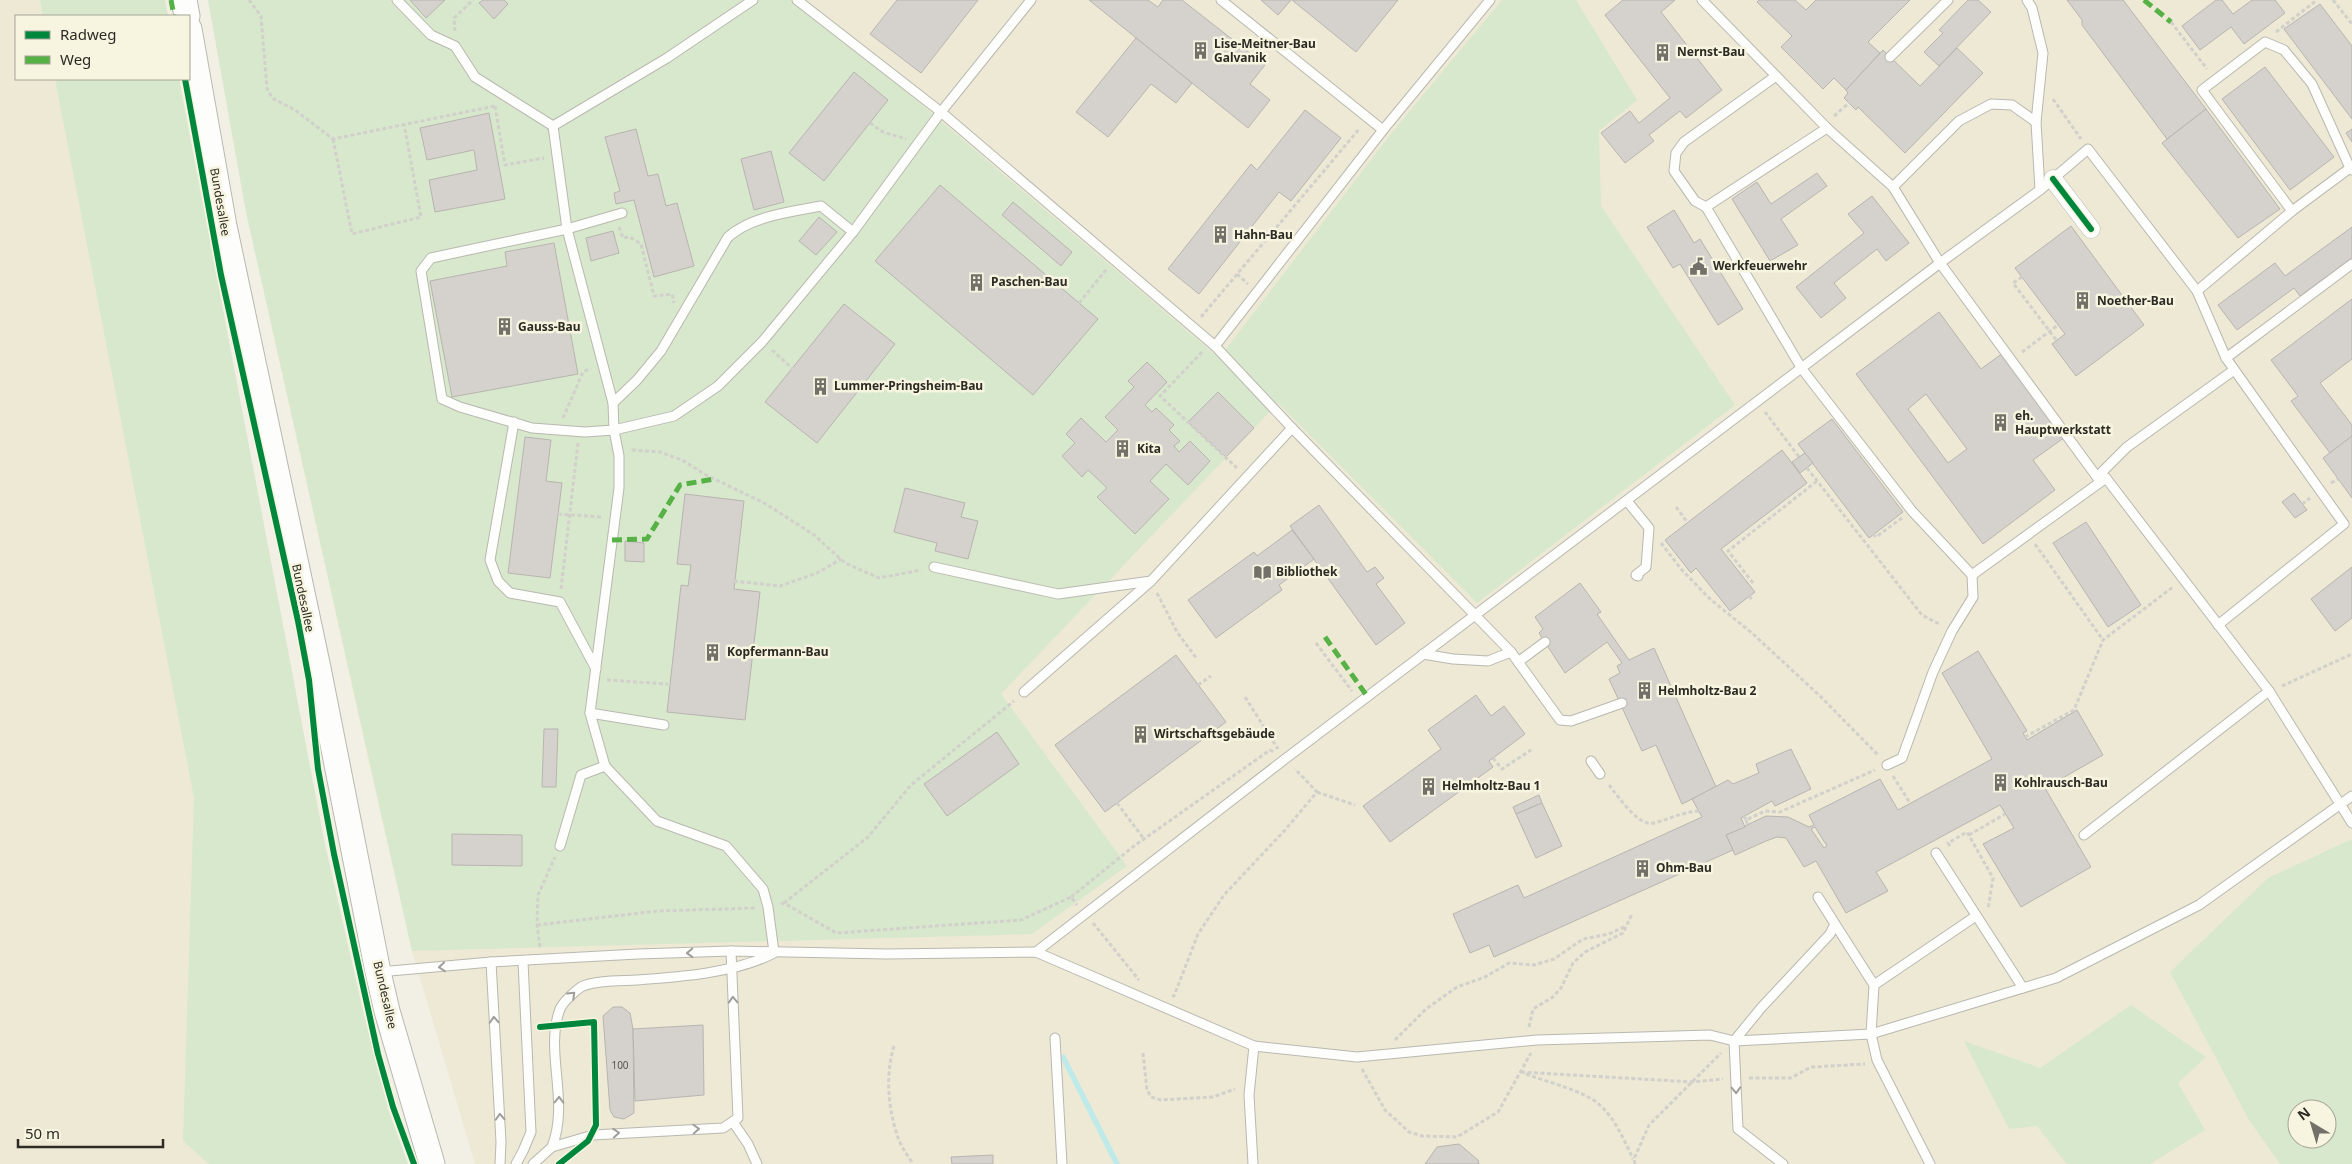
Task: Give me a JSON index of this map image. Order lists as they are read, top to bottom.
{
  "streets": {
    "main road": ["Bundesallee"]
  },
  "places": {
    "building": [
      "Lise-Meitner-Bau Galvanik",
      "Nernst-Bau",
      "Hahn-Bau",
      "Paschen-Bau",
      "Noether-Bau",
      "Gauss-Bau",
      "Lummer-Pringsheim-Bau",
      "eh. Hauptwerkstatt",
      "Kita",
      "Kopfermann-Bau",
      "Helmholtz-Bau 2",
      "Wirtschaftsgebäude",
      "Kohlrausch-Bau",
      "Helmholtz-Bau 1",
      "Ohm-Bau"
    ],
    "public building": ["Werkfeuerwehr"],
    "library": ["Bibliothek"]
  },
  "house_numbers": ["100"],
  "legend": ["Radweg", "Weg"],
  "scale_bar": "50 m",
  "north": "top left"
}
